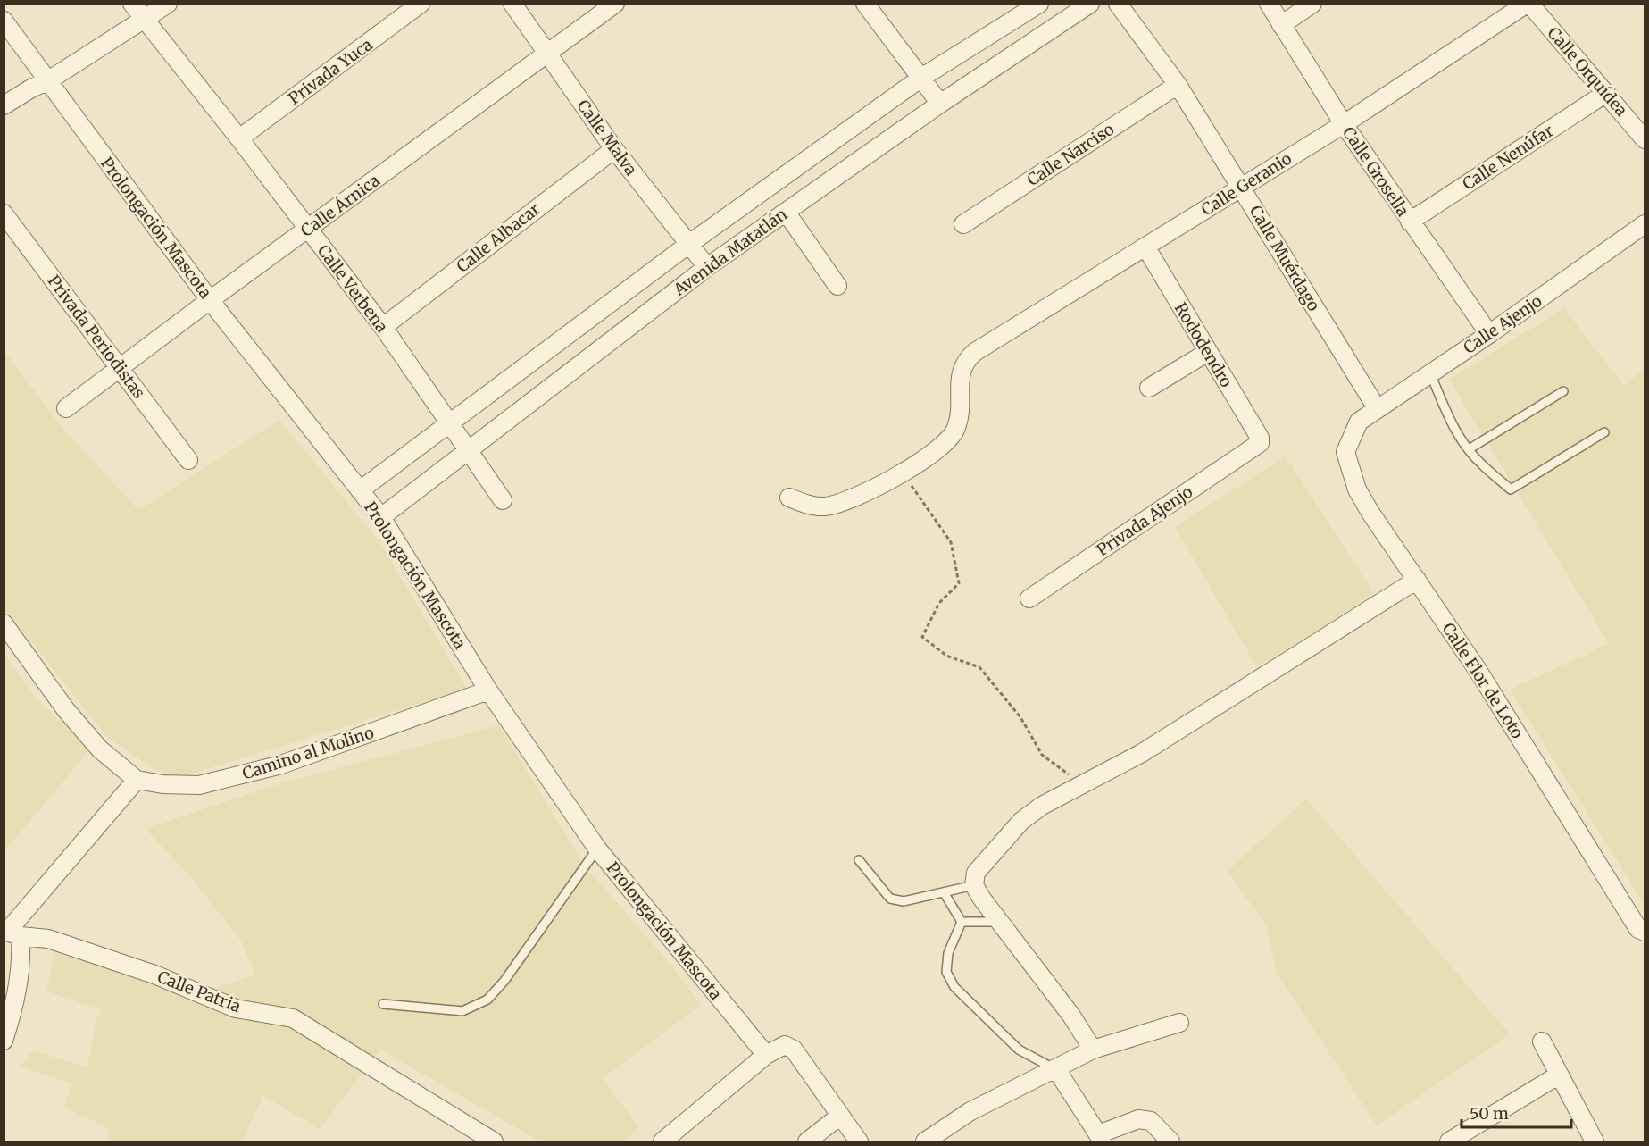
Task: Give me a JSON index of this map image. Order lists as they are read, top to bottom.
{
  "streets": {
    "street": [
      "Privada Yuca",
      "Calle Orquídea",
      "Calle Malva",
      "Calle Narciso",
      "Calle Nenúfar",
      "Calle Grosella",
      "Calle Geranio",
      "Calle Árnica",
      "Prolongación Mascota",
      "Calle Albacar",
      "Avenida Matatlán",
      "Calle Muérdago",
      "Calle Verbena",
      "Calle Ajenjo",
      "Privada Periodistas",
      "Rododendro",
      "Privada Ajenjo",
      "Calle Flor de Loto",
      "Camino al Molino",
      "Calle Patria"
    ]
  },
  "crossings": [
    ["Privada Yuca", "Calle Verbena"],
    ["Calle Orquídea", "Calle Nenúfar"],
    ["Calle Orquídea", "Calle Geranio"],
    ["Calle Malva", "Calle Árnica"],
    ["Calle Malva", "Calle Albacar"],
    ["Calle Malva", "Avenida Matatlán"],
    ["Calle Narciso", "Calle Muérdago"],
    ["Calle Nenúfar", "Calle Grosella"],
    ["Calle Grosella", "Calle Geranio"],
    ["Calle Grosella", "Calle Ajenjo"],
    ["Calle Geranio", "Calle Muérdago"],
    ["Calle Geranio", "Rododendro"],
    ["Calle Árnica", "Prolongación Mascota"],
    ["Calle Árnica", "Calle Verbena"],
    ["Calle Árnica", "Privada Periodistas"],
    ["Prolongación Mascota", "Avenida Matatlán"],
    ["Prolongación Mascota", "Camino al Molino"],
    ["Calle Albacar", "Calle Verbena"],
    ["Avenida Matatlán", "Calle Verbena"],
    ["Calle Muérdago", "Calle Ajenjo"],
    ["Calle Ajenjo", "Calle Flor de Loto"],
    ["Rododendro", "Privada Ajenjo"]
  ],
  "scale_bar": "50 m"
}
